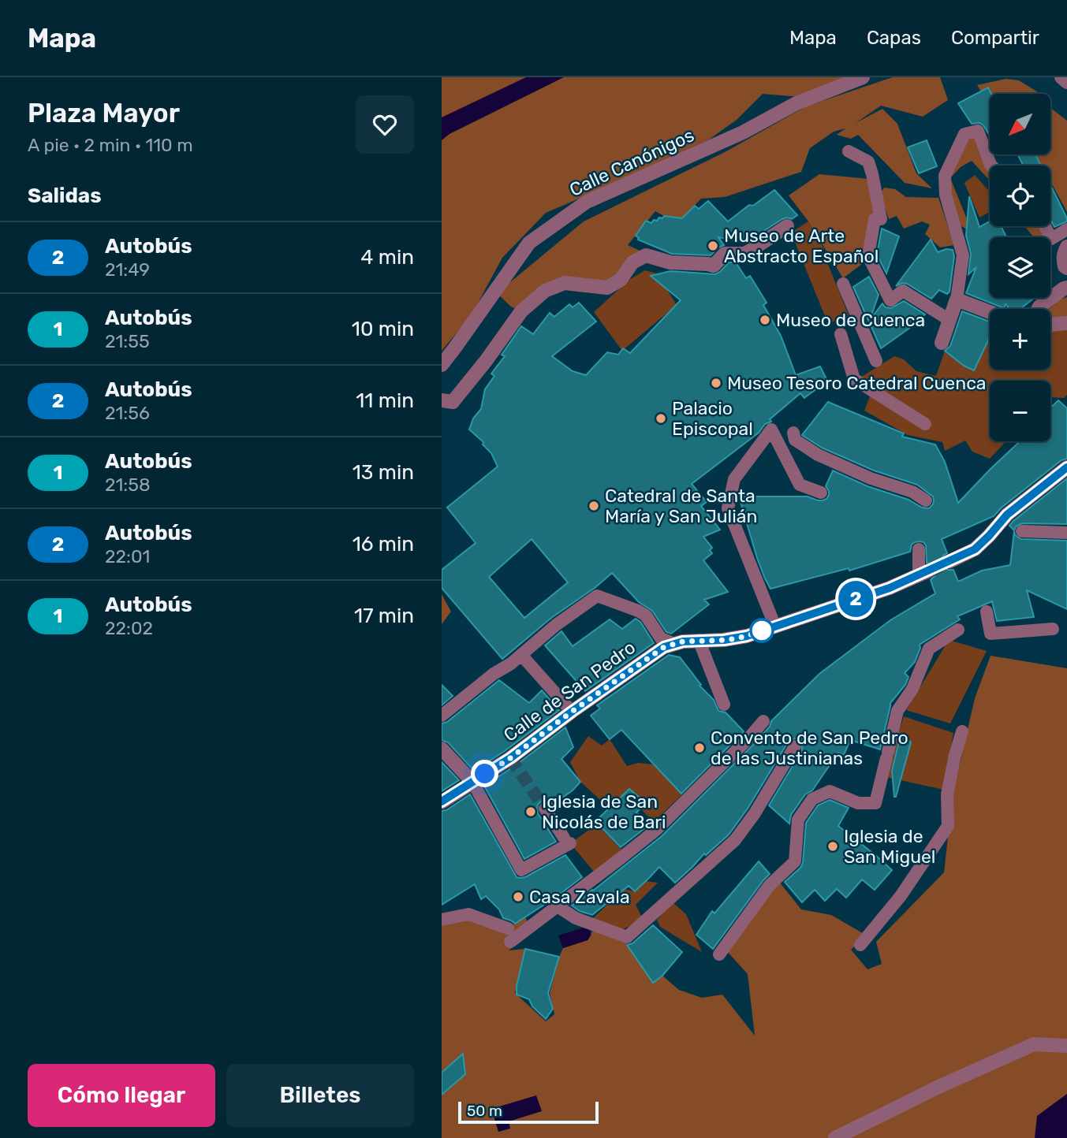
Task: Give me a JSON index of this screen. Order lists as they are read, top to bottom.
{
  "streets": {
    "street": ["Calle Canónigos", "Calle de San Pedro"]
  },
  "places": [
    "Museo de Arte Abstracto Español",
    "Museo de Cuenca",
    "Museo Tesoro Catedral Cuenca",
    "Palacio Episcopal",
    "Catedral de Santa María y San Julián",
    "Convento de San Pedro de las Justinianas",
    "Iglesia de San Nicolás de Bari",
    "Iglesia de San Miguel",
    "Casa Zavala"
  ],
  "lines": ["bus line 2"],
  "scale_bar": "50 m",
  "north": "bottom left",
  "page": {
    "header": "Mapa",
    "nav": ["Mapa", "Capas", "Compartir"],
    "heading": [
      ["Plaza Mayor", "A pie · 2 min · 110 m"],
      "Salidas"
    ],
    "on_map": "2",
    "map_buttons": ["+", "−"],
    "list": [
      {
        "mark": "2",
        "name": "Autobús",
        "note": "21:49",
        "value": "4 min"
      },
      {
        "mark": "1",
        "name": "Autobús",
        "note": "21:55",
        "value": "10 min"
      },
      {
        "mark": "2",
        "name": "Autobús",
        "note": "21:56",
        "value": "11 min"
      },
      {
        "mark": "1",
        "name": "Autobús",
        "note": "21:58",
        "value": "13 min"
      },
      {
        "mark": "2",
        "name": "Autobús",
        "note": "22:01",
        "value": "16 min"
      },
      {
        "mark": "1",
        "name": "Autobús",
        "note": "22:02",
        "value": "17 min"
      }
    ],
    "buttons": ["Cómo llegar", "Billetes"],
    "scale": "50 m"
  }
}
